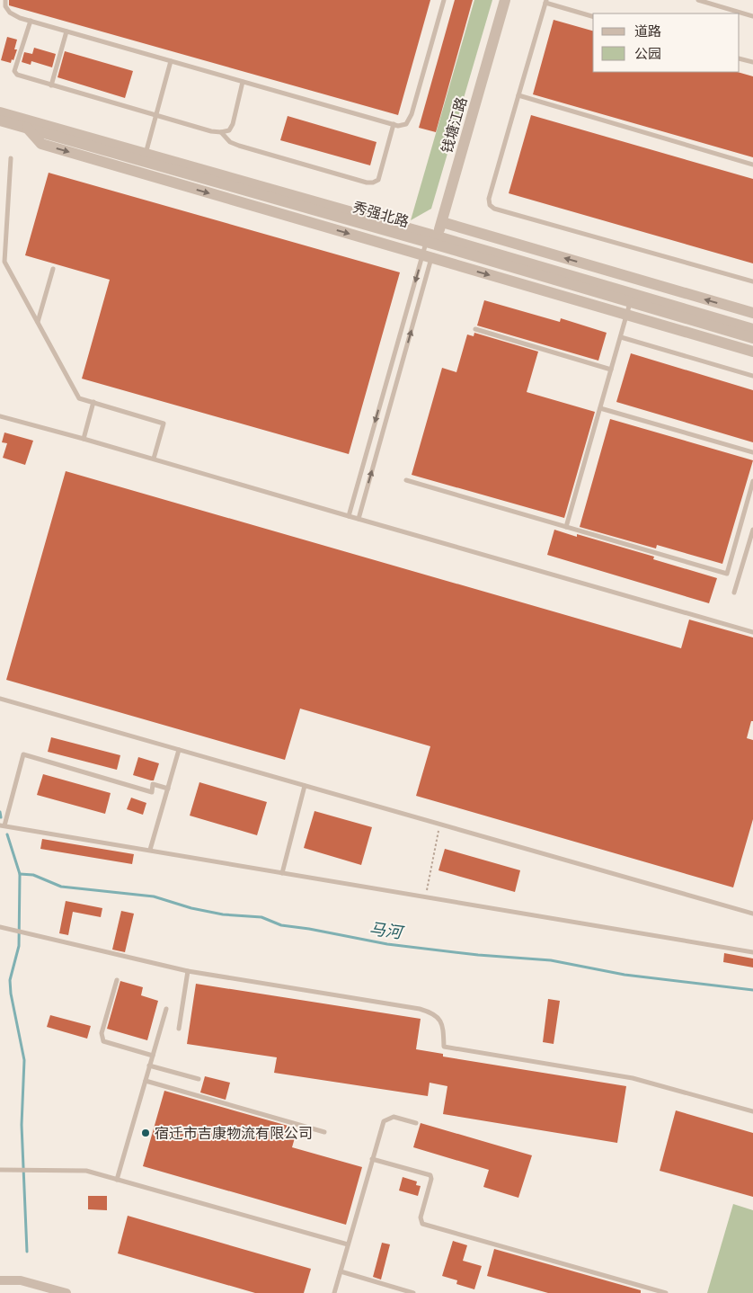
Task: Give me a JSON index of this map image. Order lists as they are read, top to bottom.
{
  "streets": {
    "street": ["钱塘江路", "秀强北路"]
  },
  "crossings": [
    ["钱塘江路", "秀强北路"]
  ],
  "water": ["马河"],
  "places": ["宿迁市吉康物流有限公司"],
  "legend": ["道路", "公园"]
}
